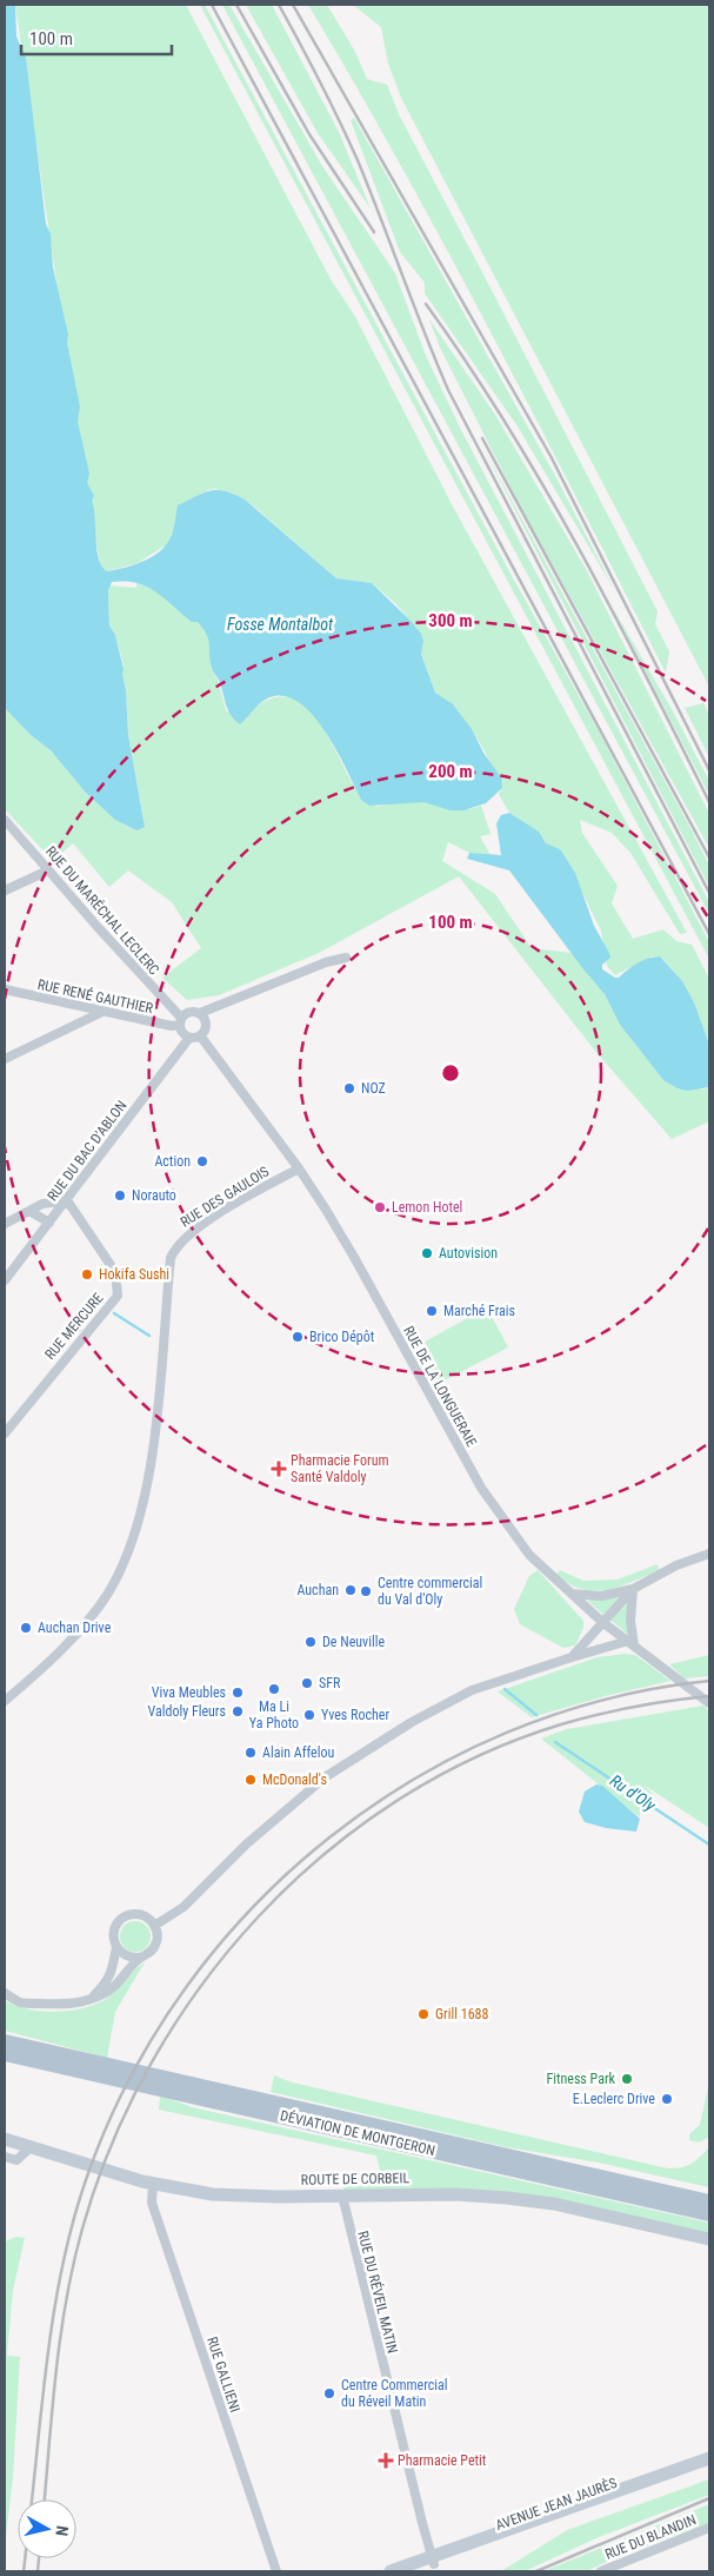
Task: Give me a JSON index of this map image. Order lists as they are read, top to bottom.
{
  "streets": {
    "main road": ["DÉVIATION DE MONTGERON", "ROUTE DE CORBEIL", "AVENUE JEAN JAURÈS"],
    "street": [
      "RUE DU MARÉCHAL LECLERC",
      "RUE RENÉ GAUTHIER",
      "RUE DU BAC D'ABLON",
      "RUE DES GAULOIS",
      "RUE MERCURE",
      "RUE DE LA LONGUERAIE",
      "RUE DU RÉVEIL MATIN",
      "RUE GALLIENI",
      "RUE DU BLANDIN"
    ]
  },
  "crossings": [
    ["RUE DU MARÉCHAL LECLERC", "RUE RENÉ GAUTHIER"],
    ["RUE DU MARÉCHAL LECLERC", "RUE DU BAC D'ABLON"],
    ["RUE DU MARÉCHAL LECLERC", "RUE DE LA LONGUERAIE"],
    ["RUE RENÉ GAUTHIER", "RUE DU BAC D'ABLON"],
    ["RUE RENÉ GAUTHIER", "RUE DE LA LONGUERAIE"],
    ["RUE DU BAC D'ABLON", "RUE MERCURE"],
    ["RUE DU BAC D'ABLON", "RUE DE LA LONGUERAIE"],
    ["RUE DES GAULOIS", "RUE DE LA LONGUERAIE"],
    ["ROUTE DE CORBEIL", "RUE DU RÉVEIL MATIN"],
    ["ROUTE DE CORBEIL", "RUE GALLIENI"],
    ["RUE DU RÉVEIL MATIN", "AVENUE JEAN JAURÈS"]
  ],
  "water": ["Fosse Montalbot", "Ru d'Oly"],
  "places": {
    "other": [
      "NOZ",
      "Action",
      "Norauto",
      "Lemon Hotel",
      "Autovision",
      "Hokifa Sushi",
      "Marché Frais",
      "Brico Dépôt",
      "Auchan",
      "Centre commercial du Val d'Oly",
      "Auchan Drive",
      "De Neuville",
      "SFR",
      "Ma Li Ya Photo",
      "Viva Meubles",
      "Valdoly Fleurs",
      "Yves Rocher",
      "Alain Affelou",
      "McDonald's",
      "Grill 1688",
      "Fitness Park",
      "E.Leclerc Drive",
      "Centre Commercial du Réveil Matin"
    ],
    "health": ["Pharmacie Forum Santé Valdoly", "Pharmacie Petit"]
  },
  "scale_bar": "100 m",
  "north": "right",
  "rings": ["300 m", "200 m", "100 m"]
}
